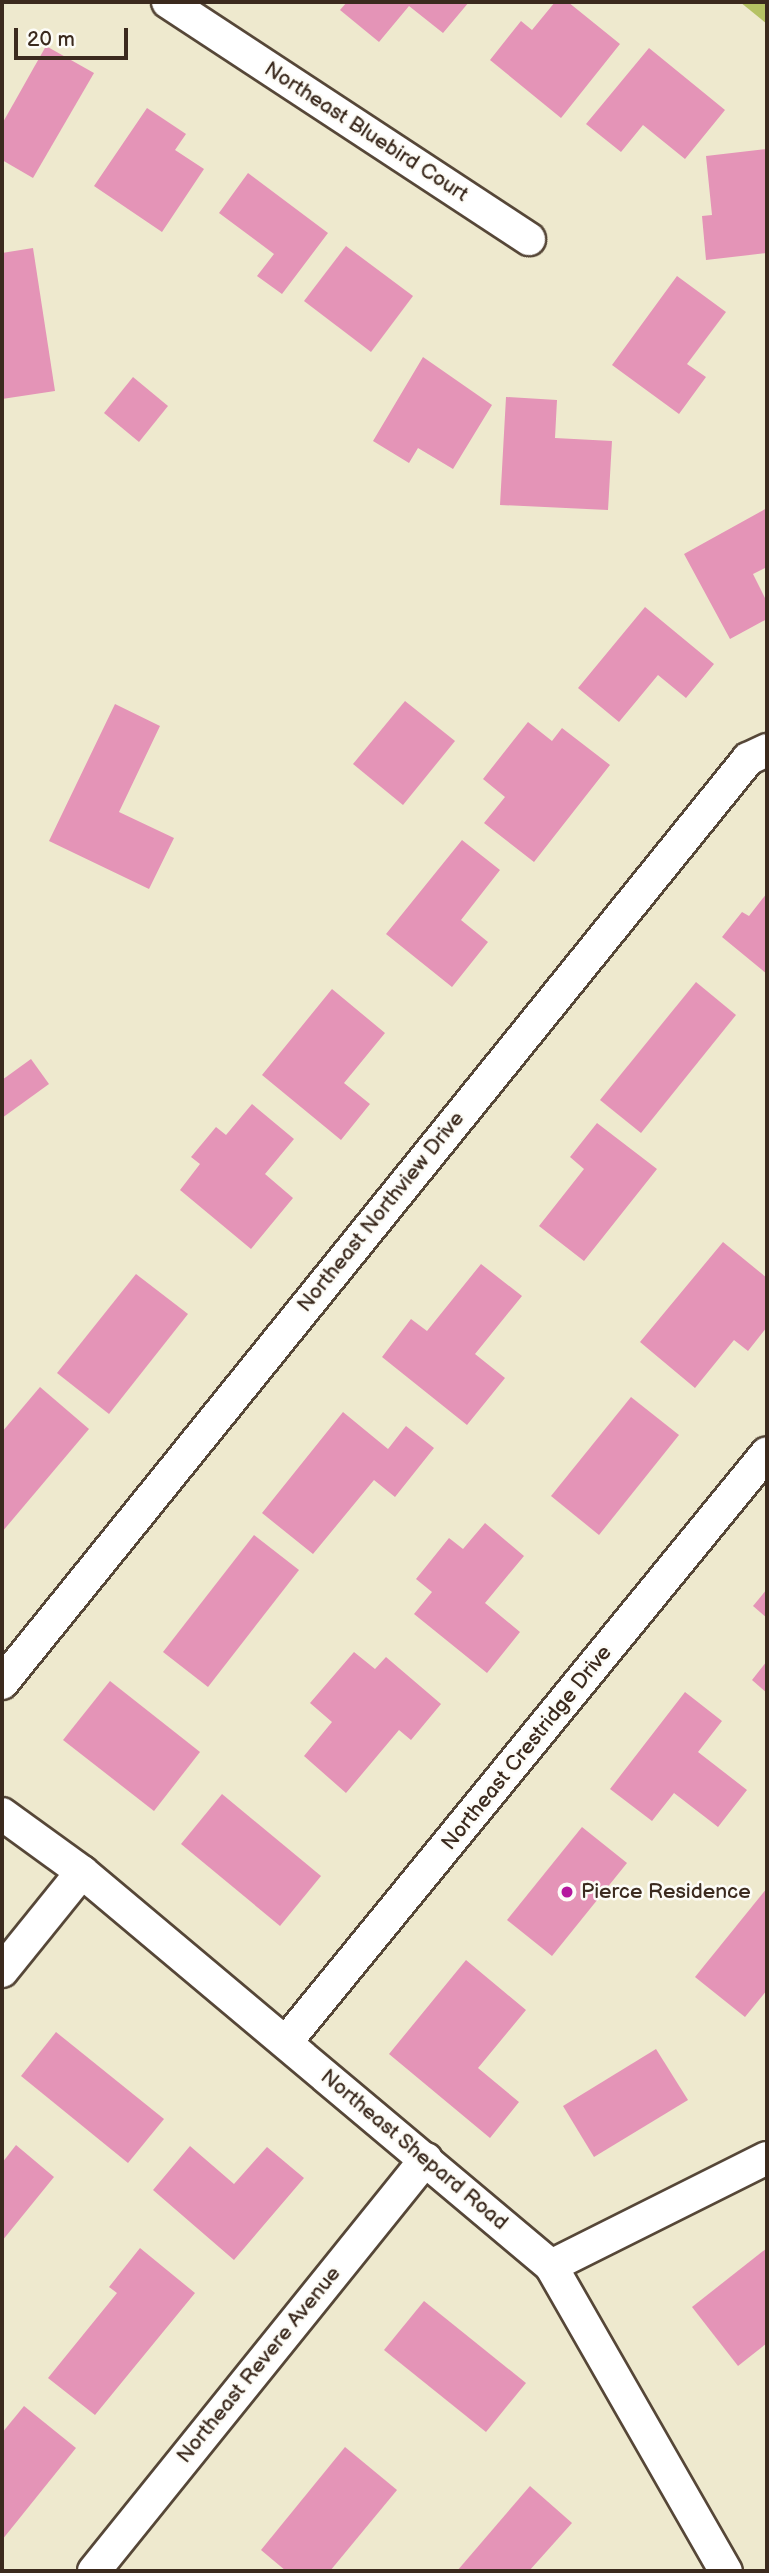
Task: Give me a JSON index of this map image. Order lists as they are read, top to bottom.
{
  "streets": {
    "street": [
      "Northeast Bluebird Court",
      "Northeast Northview Drive",
      "Northeast Crestridge Drive",
      "Northeast Shepard Road",
      "Northeast Revere Avenue"
    ]
  },
  "crossings": [
    ["Northeast Crestridge Drive", "Northeast Shepard Road"],
    ["Northeast Shepard Road", "Northeast Revere Avenue"]
  ],
  "places": ["Pierce Residence"],
  "scale_bar": "20 m"
}
